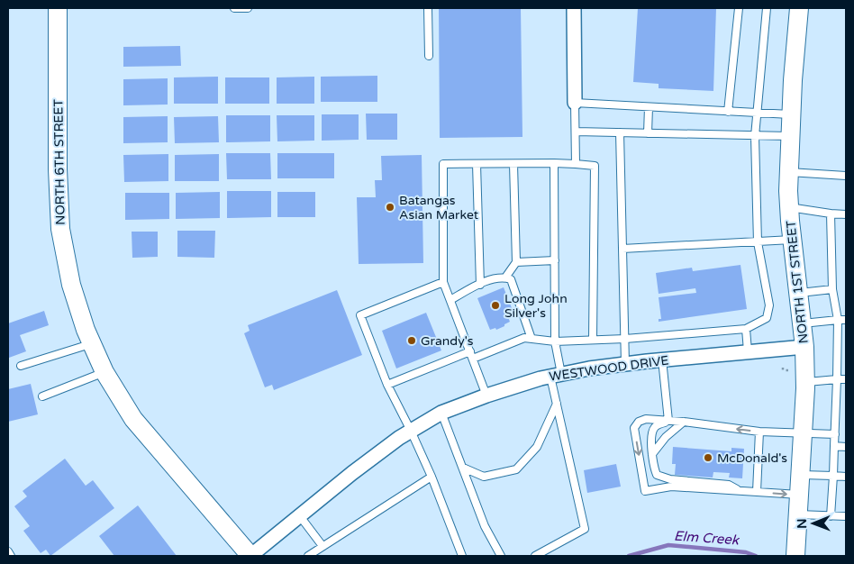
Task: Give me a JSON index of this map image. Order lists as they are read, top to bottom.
{
  "streets": {
    "main road": ["NORTH 6TH STREET", "NORTH 1ST STREET"],
    "street": ["WESTWOOD DRIVE"]
  },
  "crossings": [
    ["NORTH 6TH STREET", "WESTWOOD DRIVE"],
    ["NORTH 1ST STREET", "WESTWOOD DRIVE"]
  ],
  "water": ["Elm Creek"],
  "places": [
    "Batangas Asian Market",
    "Long John Silver's",
    "Grandy's",
    "McDonald's"
  ],
  "north": "left"
}
